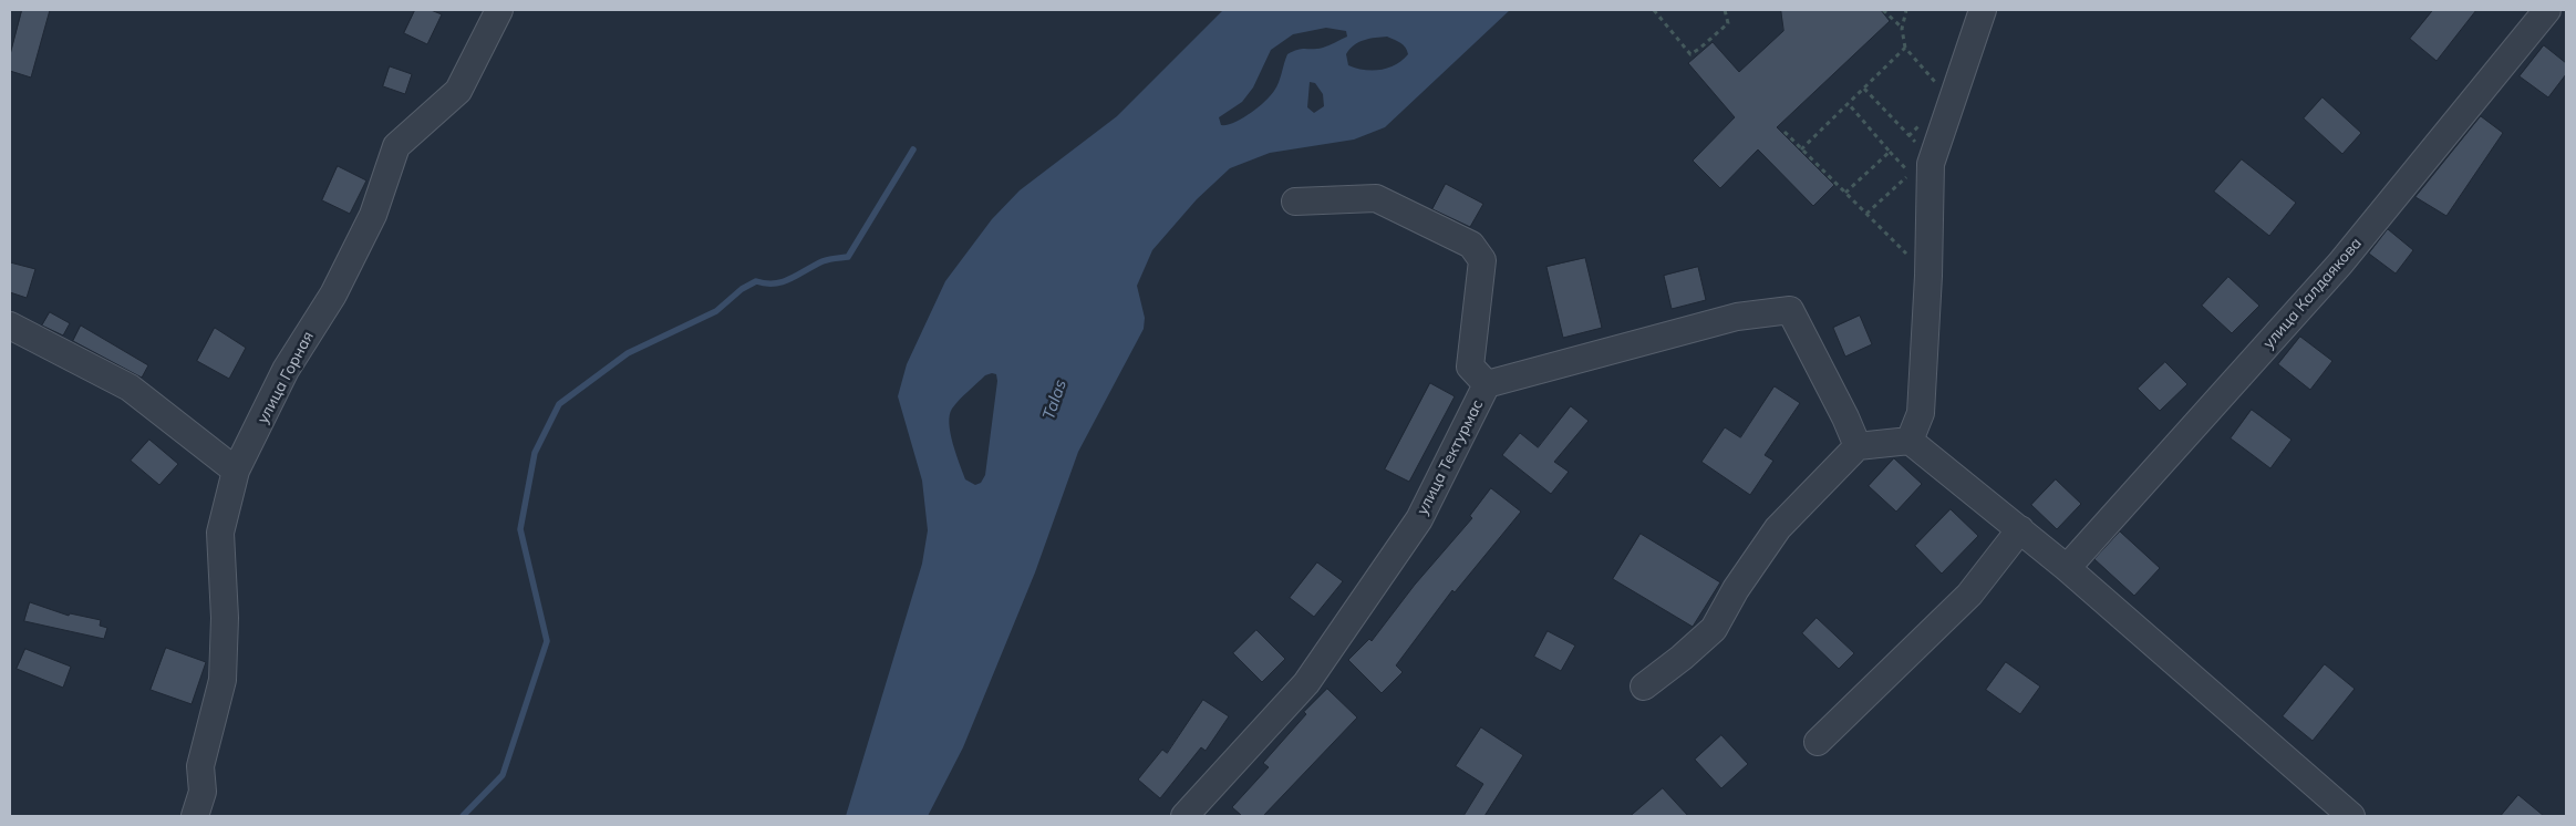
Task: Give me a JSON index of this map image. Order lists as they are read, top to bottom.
{
  "streets": {
    "street": ["улица Калдаякова", "улица Горная", "улица Тектурмас"]
  },
  "water": ["Talas"]
}
